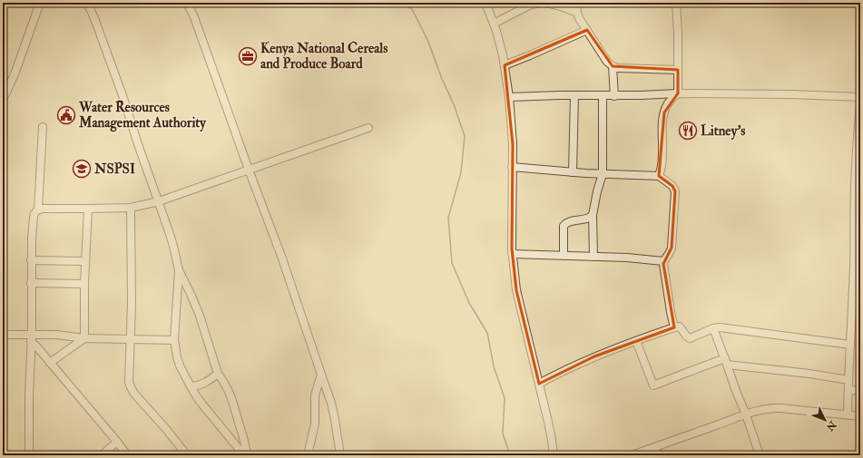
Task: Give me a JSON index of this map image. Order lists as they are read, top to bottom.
{
  "places": {
    "office": ["Kenya National Cereals and Produce Board"],
    "public building": ["Water Resources Management Authority"],
    "restaurant": ["Litney's"],
    "school or university": ["NSPSI"]
  },
  "north": "bottom right"
}
